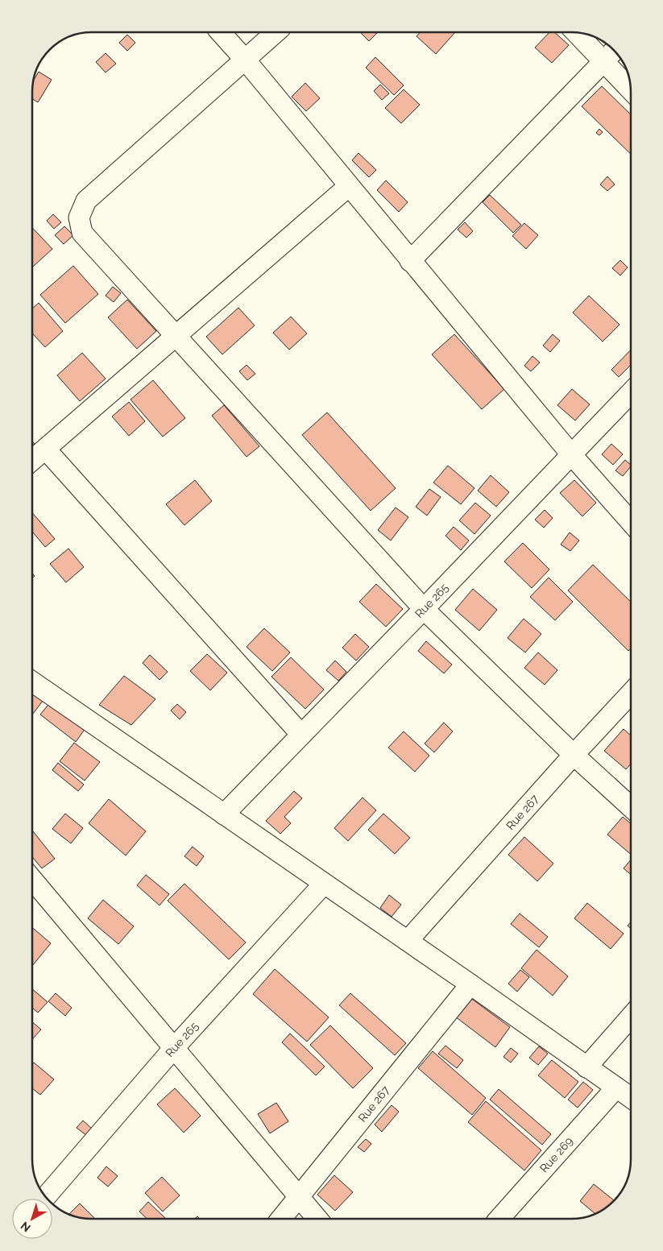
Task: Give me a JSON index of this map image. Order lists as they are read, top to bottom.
{
  "streets": {
    "street": ["Rue 265", "Rue 267", "Rue 269"]
  },
  "north": "bottom left"
}
